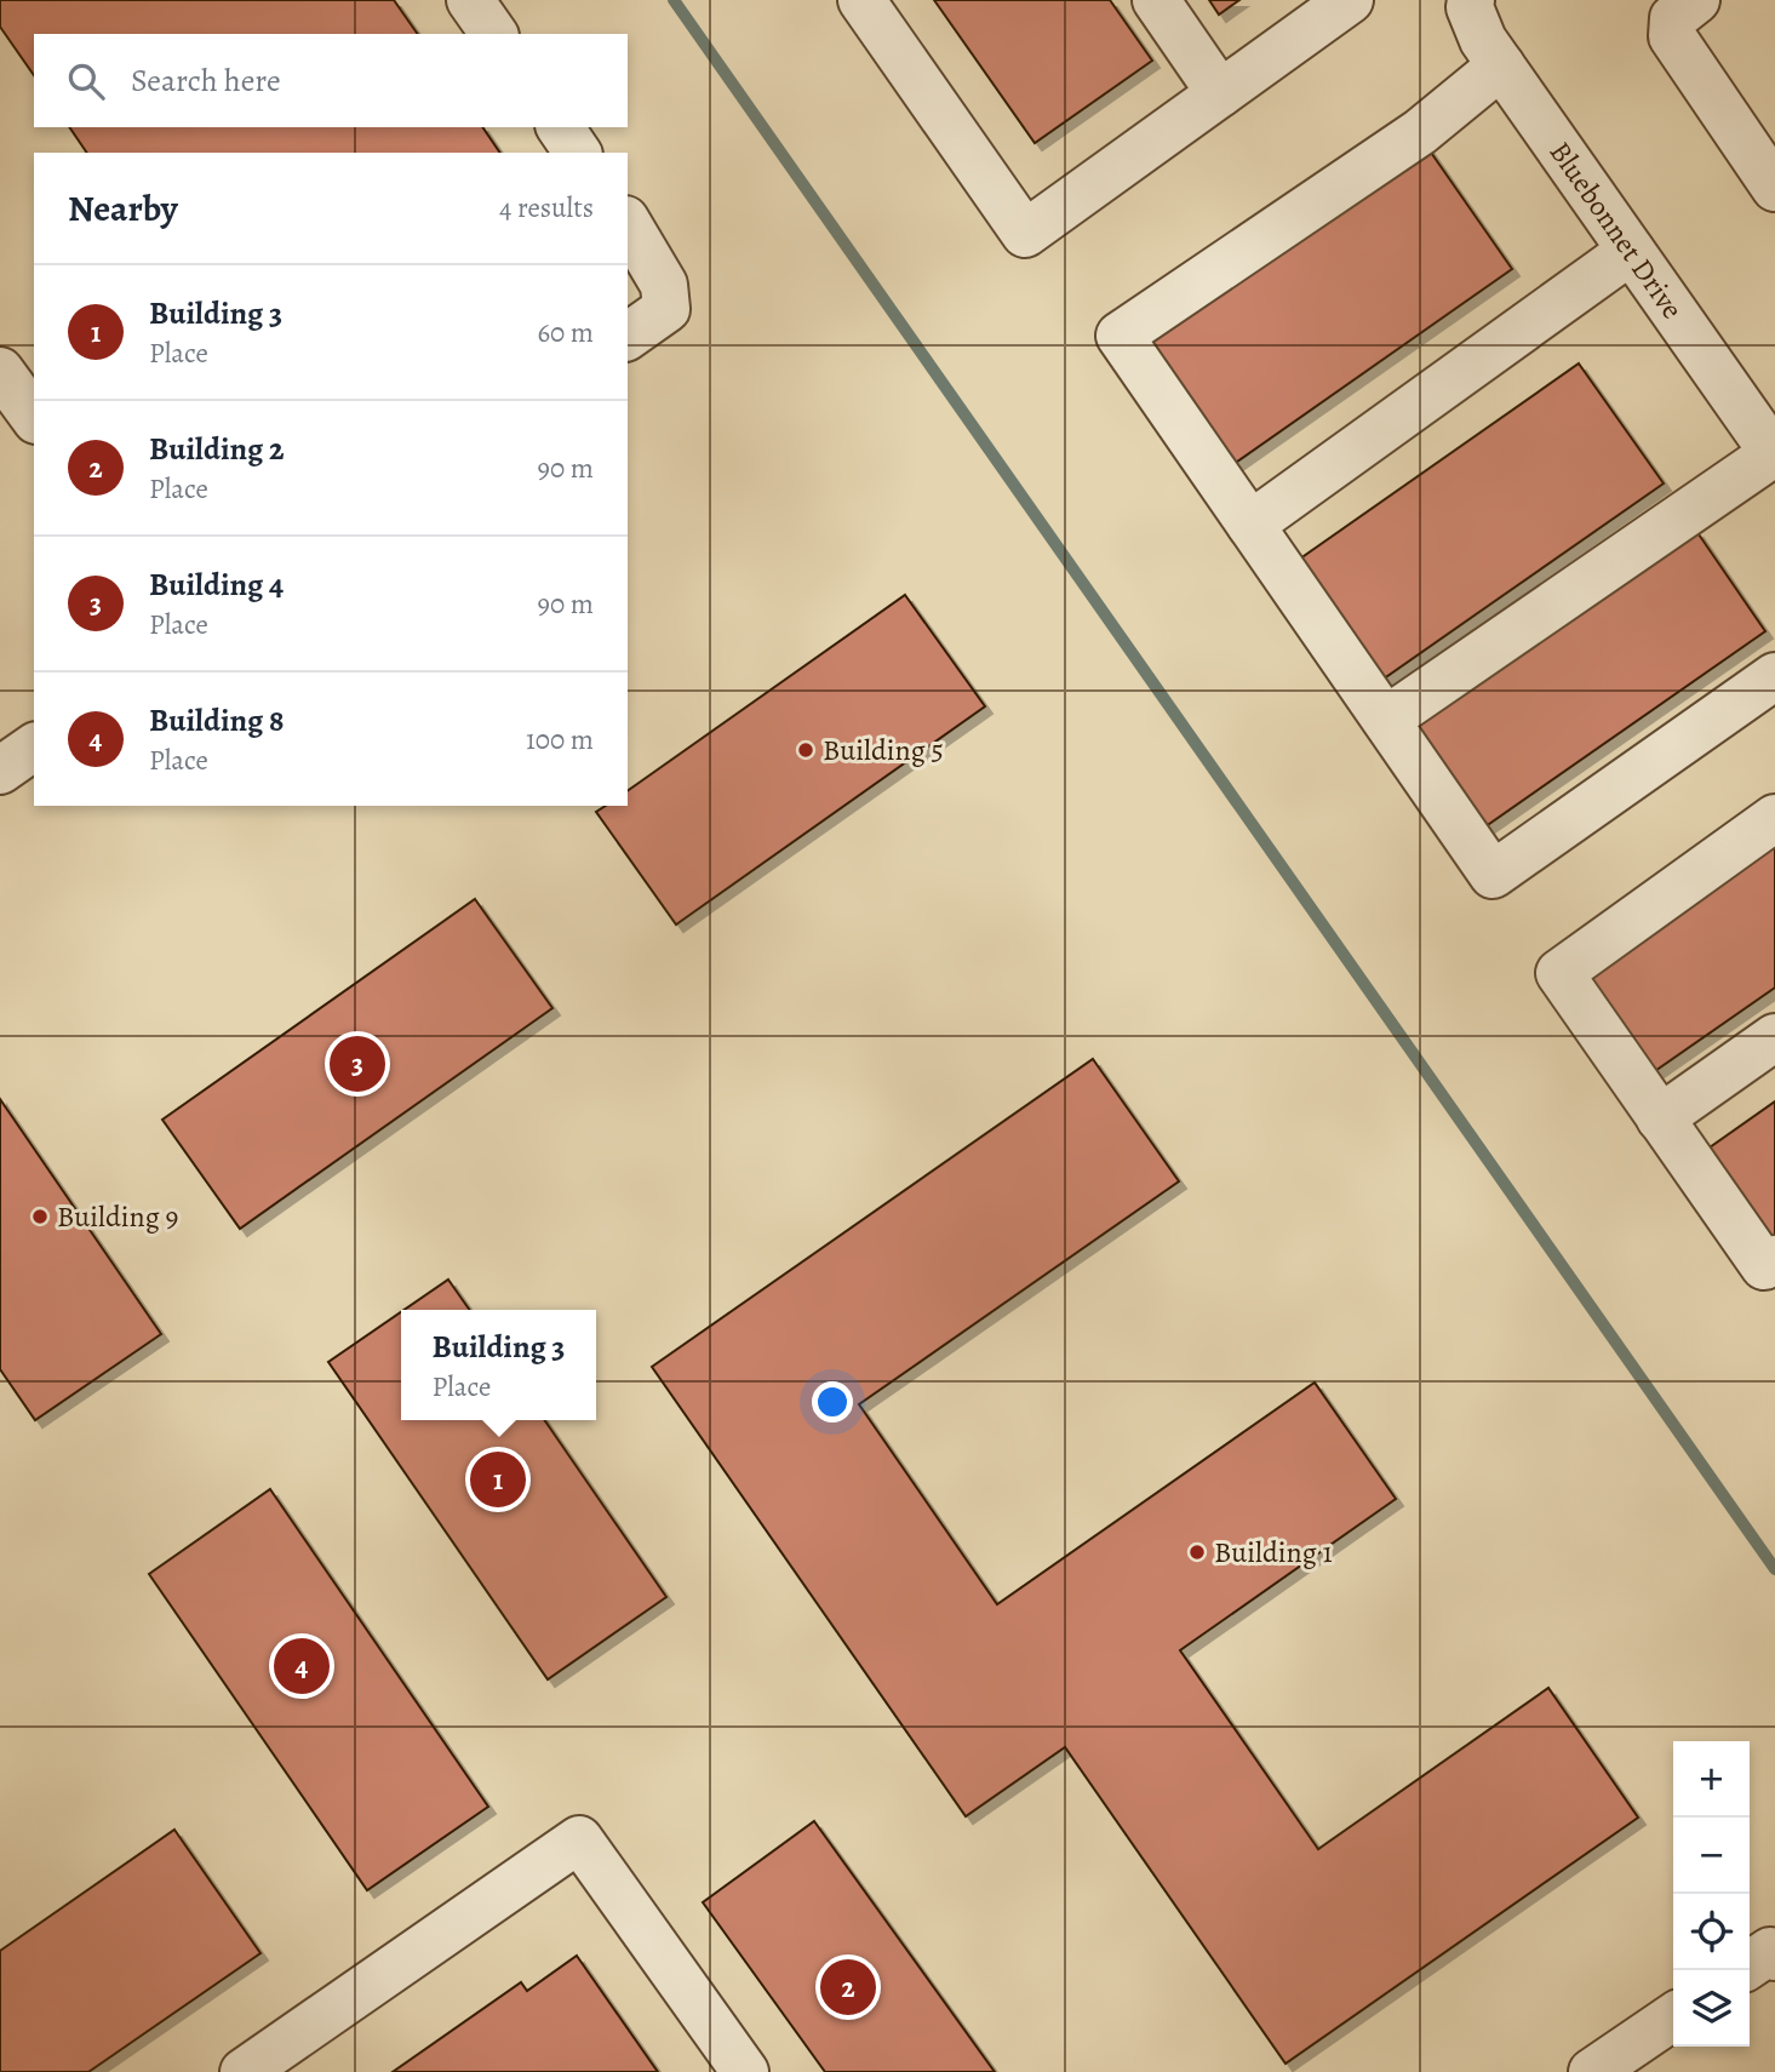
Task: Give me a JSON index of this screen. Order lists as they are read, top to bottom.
{
  "streets": {
    "street": ["Bluebonnet Drive"]
  },
  "places": ["Building 5", "Building 9", "Building 1"],
  "page": {
    "search": "Search here",
    "heading": ["Nearby", "4 results"],
    "list": [
      {
        "mark": "1",
        "name": "Building 3",
        "note": "Place",
        "value": "60 m"
      },
      {
        "mark": "2",
        "name": "Building 2",
        "note": "Place",
        "value": "90 m"
      },
      {
        "mark": "3",
        "name": "Building 4",
        "note": "Place",
        "value": "90 m"
      },
      {
        "mark": "4",
        "name": "Building 8",
        "note": "Place",
        "value": "100 m"
      }
    ],
    "pins": [
      "3",
      "1",
      "4",
      "2"
    ],
    "popup": ["Building 3", "Place"],
    "map_buttons": ["+", "−"]
  }
}
